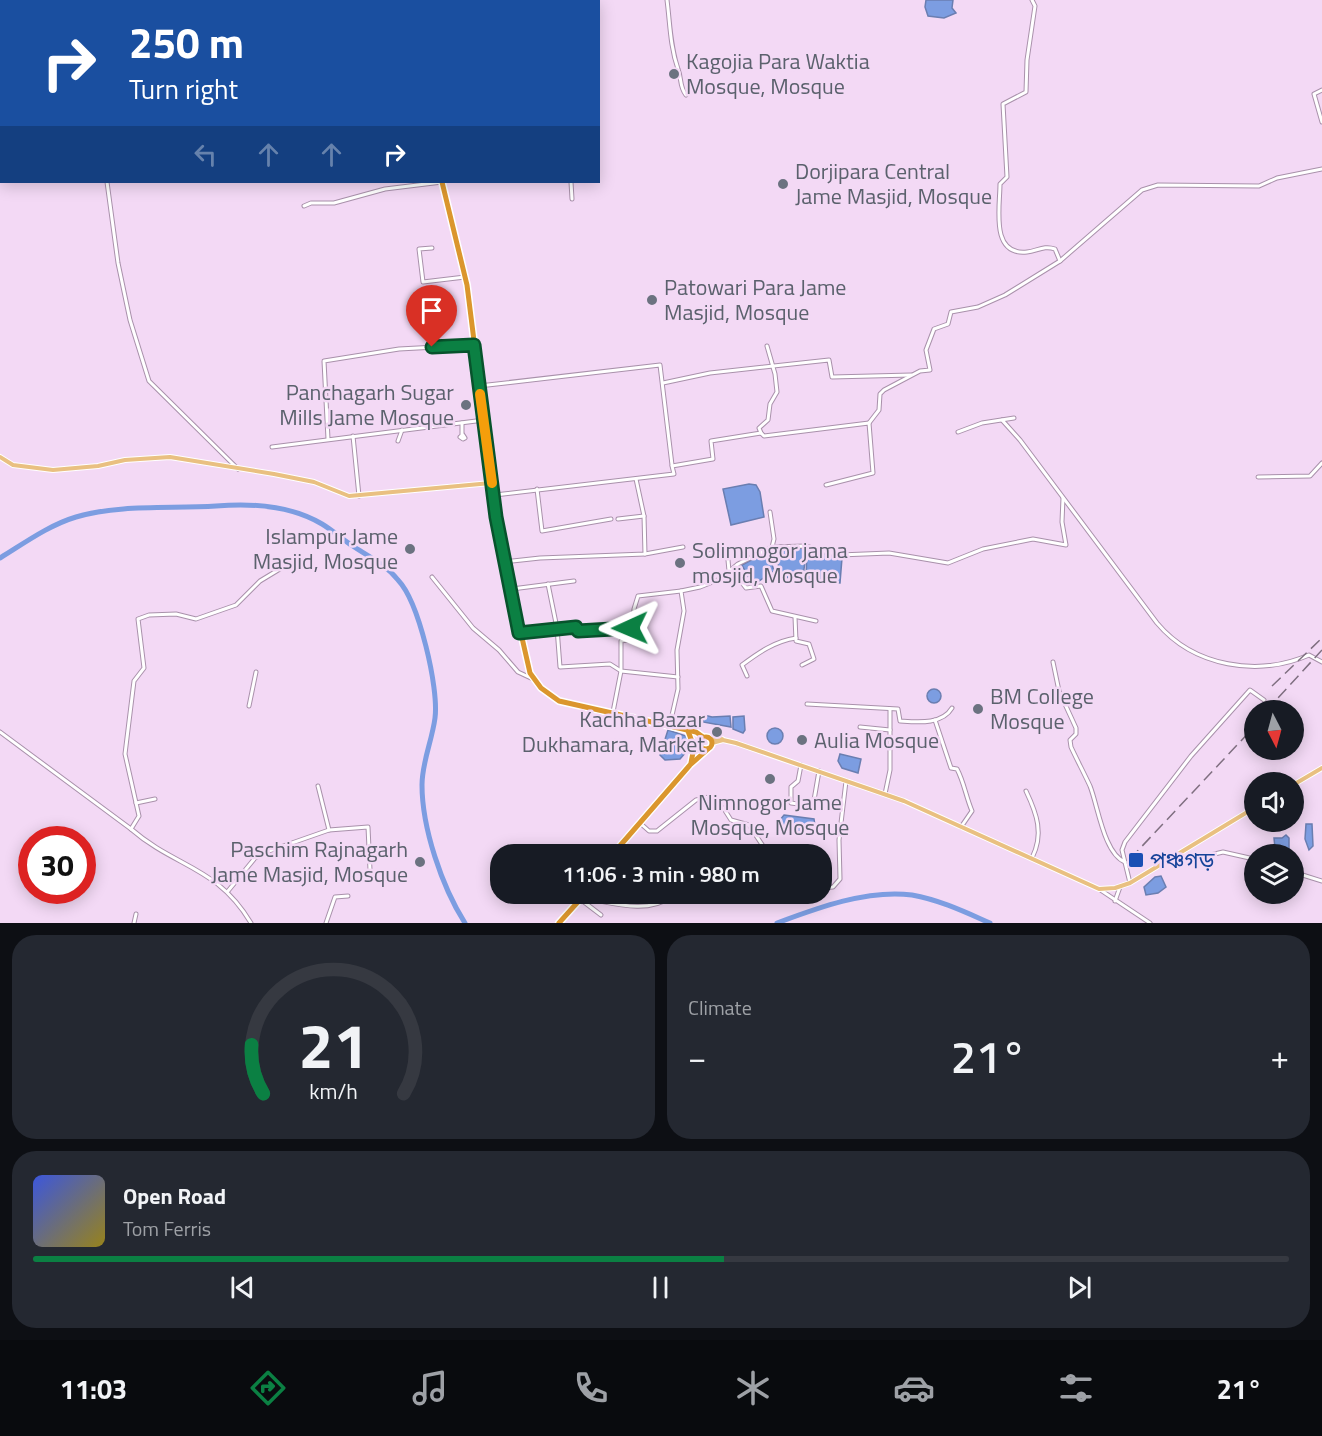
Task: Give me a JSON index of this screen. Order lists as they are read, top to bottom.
{
  "places": {
    "other": [
      "Kagojia Para Waktia Mosque, Mosque",
      "Dorjipara Central Jame Masjid, Mosque",
      "Patowari Para Jame Masjid, Mosque",
      "Panchagarh Sugar Mills Jame Mosque",
      "Islampur Jame Masjid, Mosque",
      "Solimnogor jama mosjid, Mosque",
      "BM College Mosque",
      "Kachha Bazar Dukhamara, Market",
      "Aulia Mosque",
      "Nimnogor Jame Mosque, Mosque",
      "Paschim Rajnagarh Jame Masjid, Mosque"
    ],
    "transit": ["পঞ্চগড়"]
  },
  "north": "bottom",
  "page": {
    "turn": ["250 m", "Turn right"],
    "limit": "30",
    "trip": "11:06 · 3 min · 980 m",
    "tile": "Climate",
    "heat": ["−", "21°", "+"],
    "song": ["Open Road", "Tom Ferris"],
    "tabs": ["11:03", "21°"],
    "gauge": ["21", "km/h"]
  }
}
